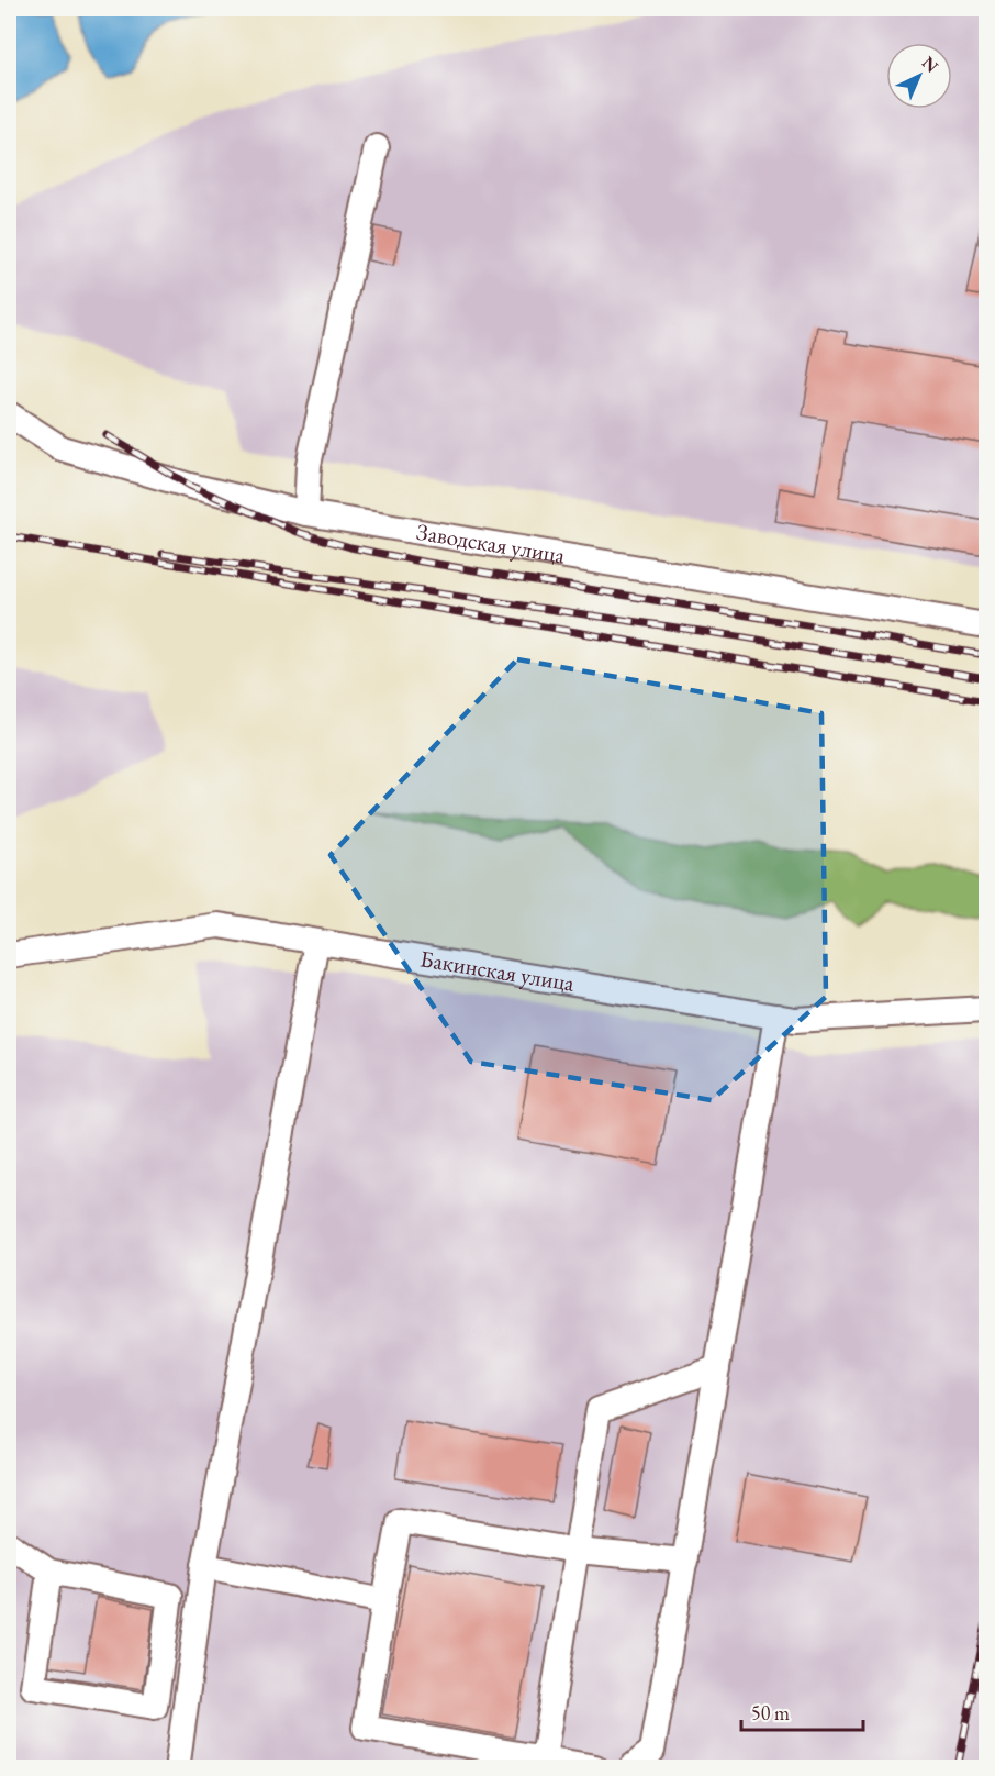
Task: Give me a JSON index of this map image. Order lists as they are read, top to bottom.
{
  "streets": {
    "street": ["Заводская улица", "Бакинская улица"]
  },
  "scale_bar": "50 m",
  "north": "top right"
}
